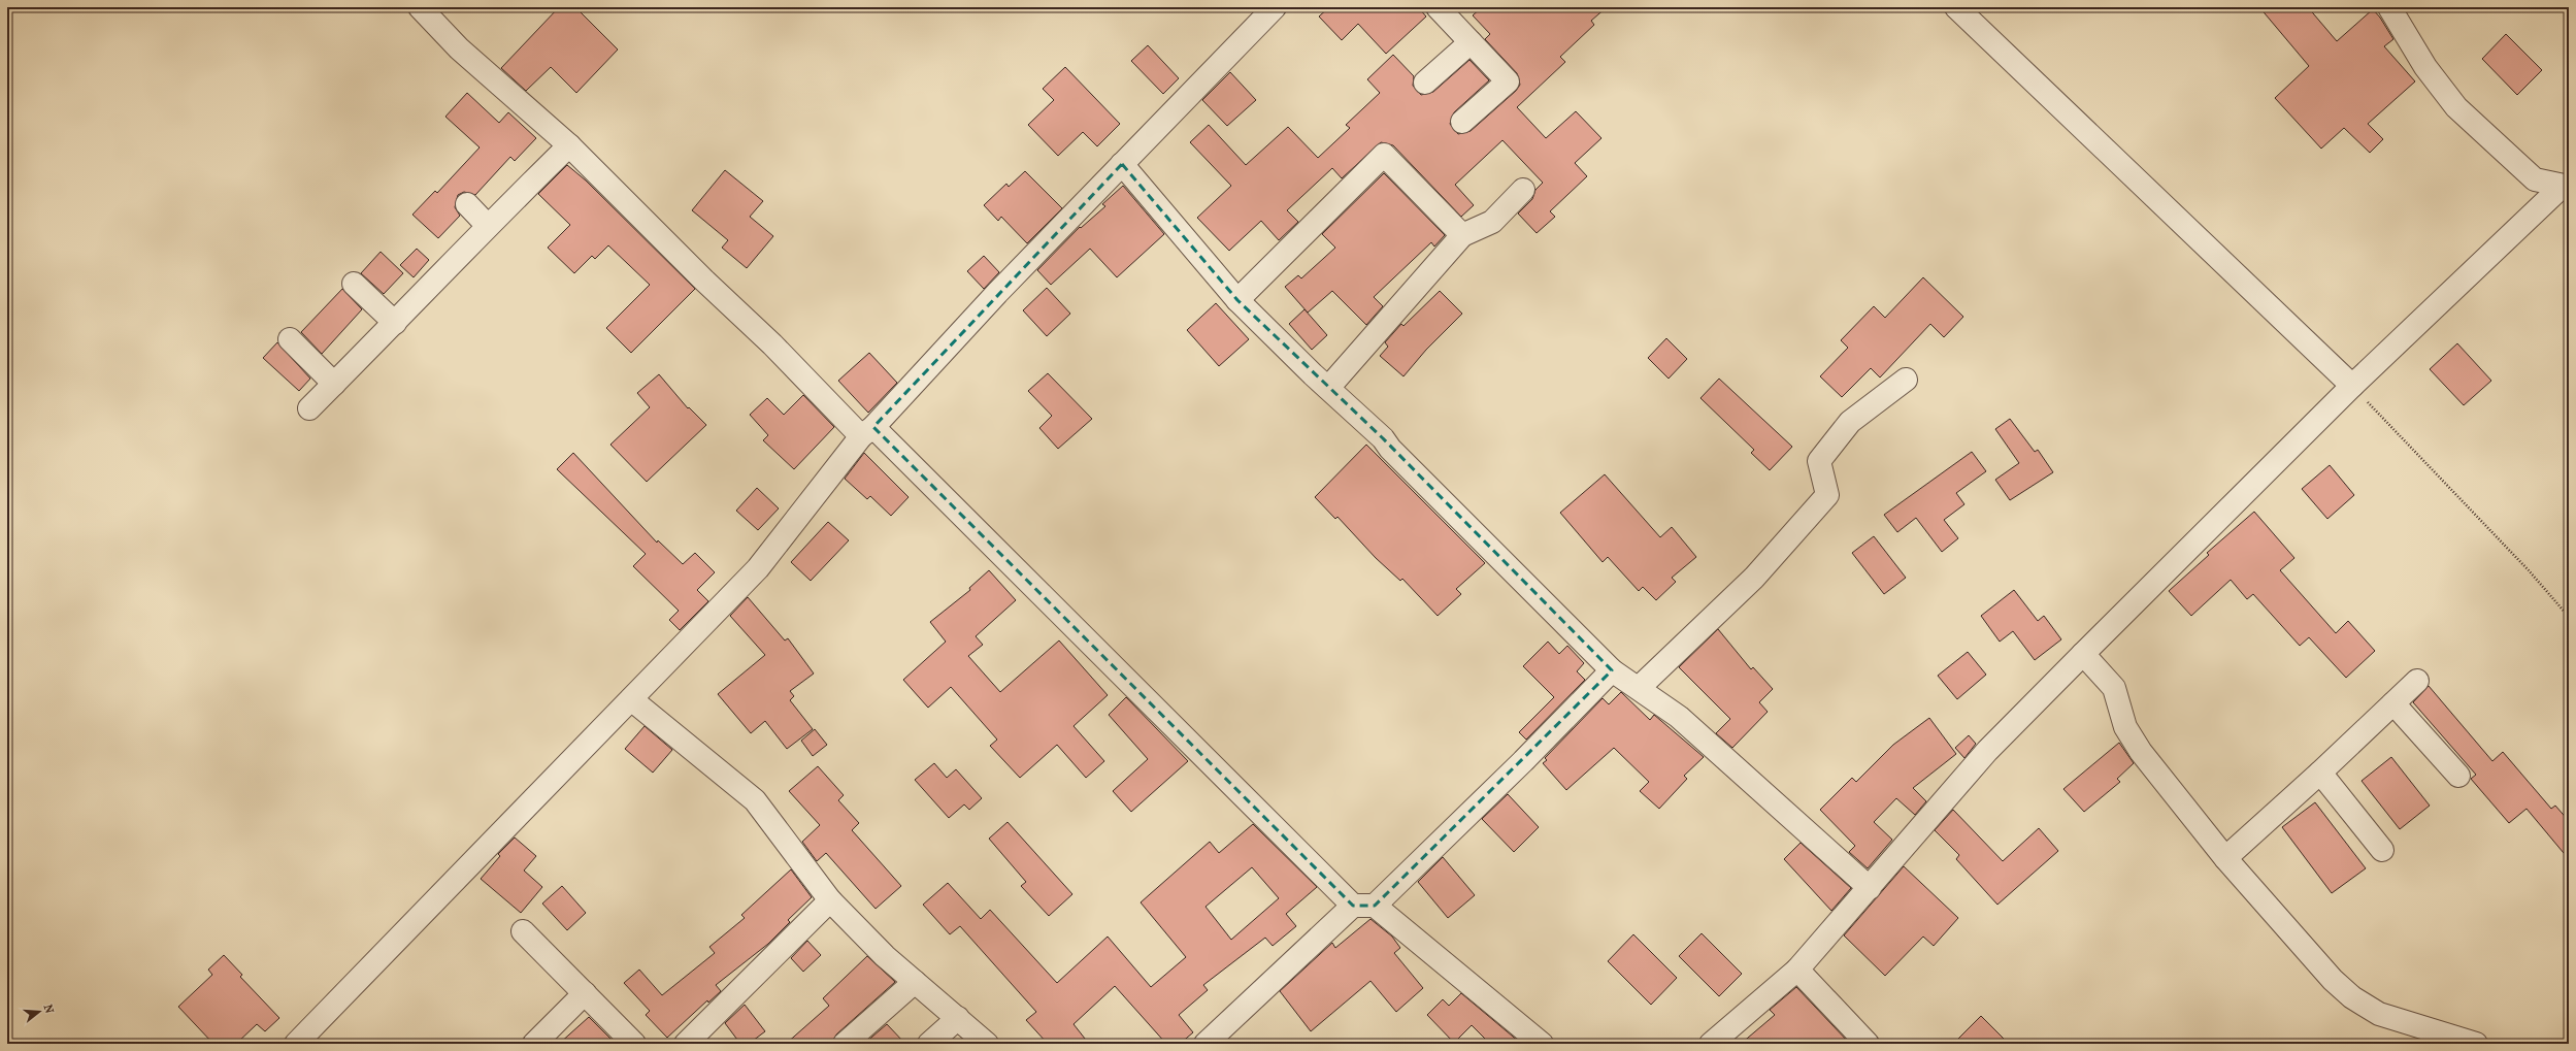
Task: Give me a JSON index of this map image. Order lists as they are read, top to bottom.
{
  "north": "right"
}
